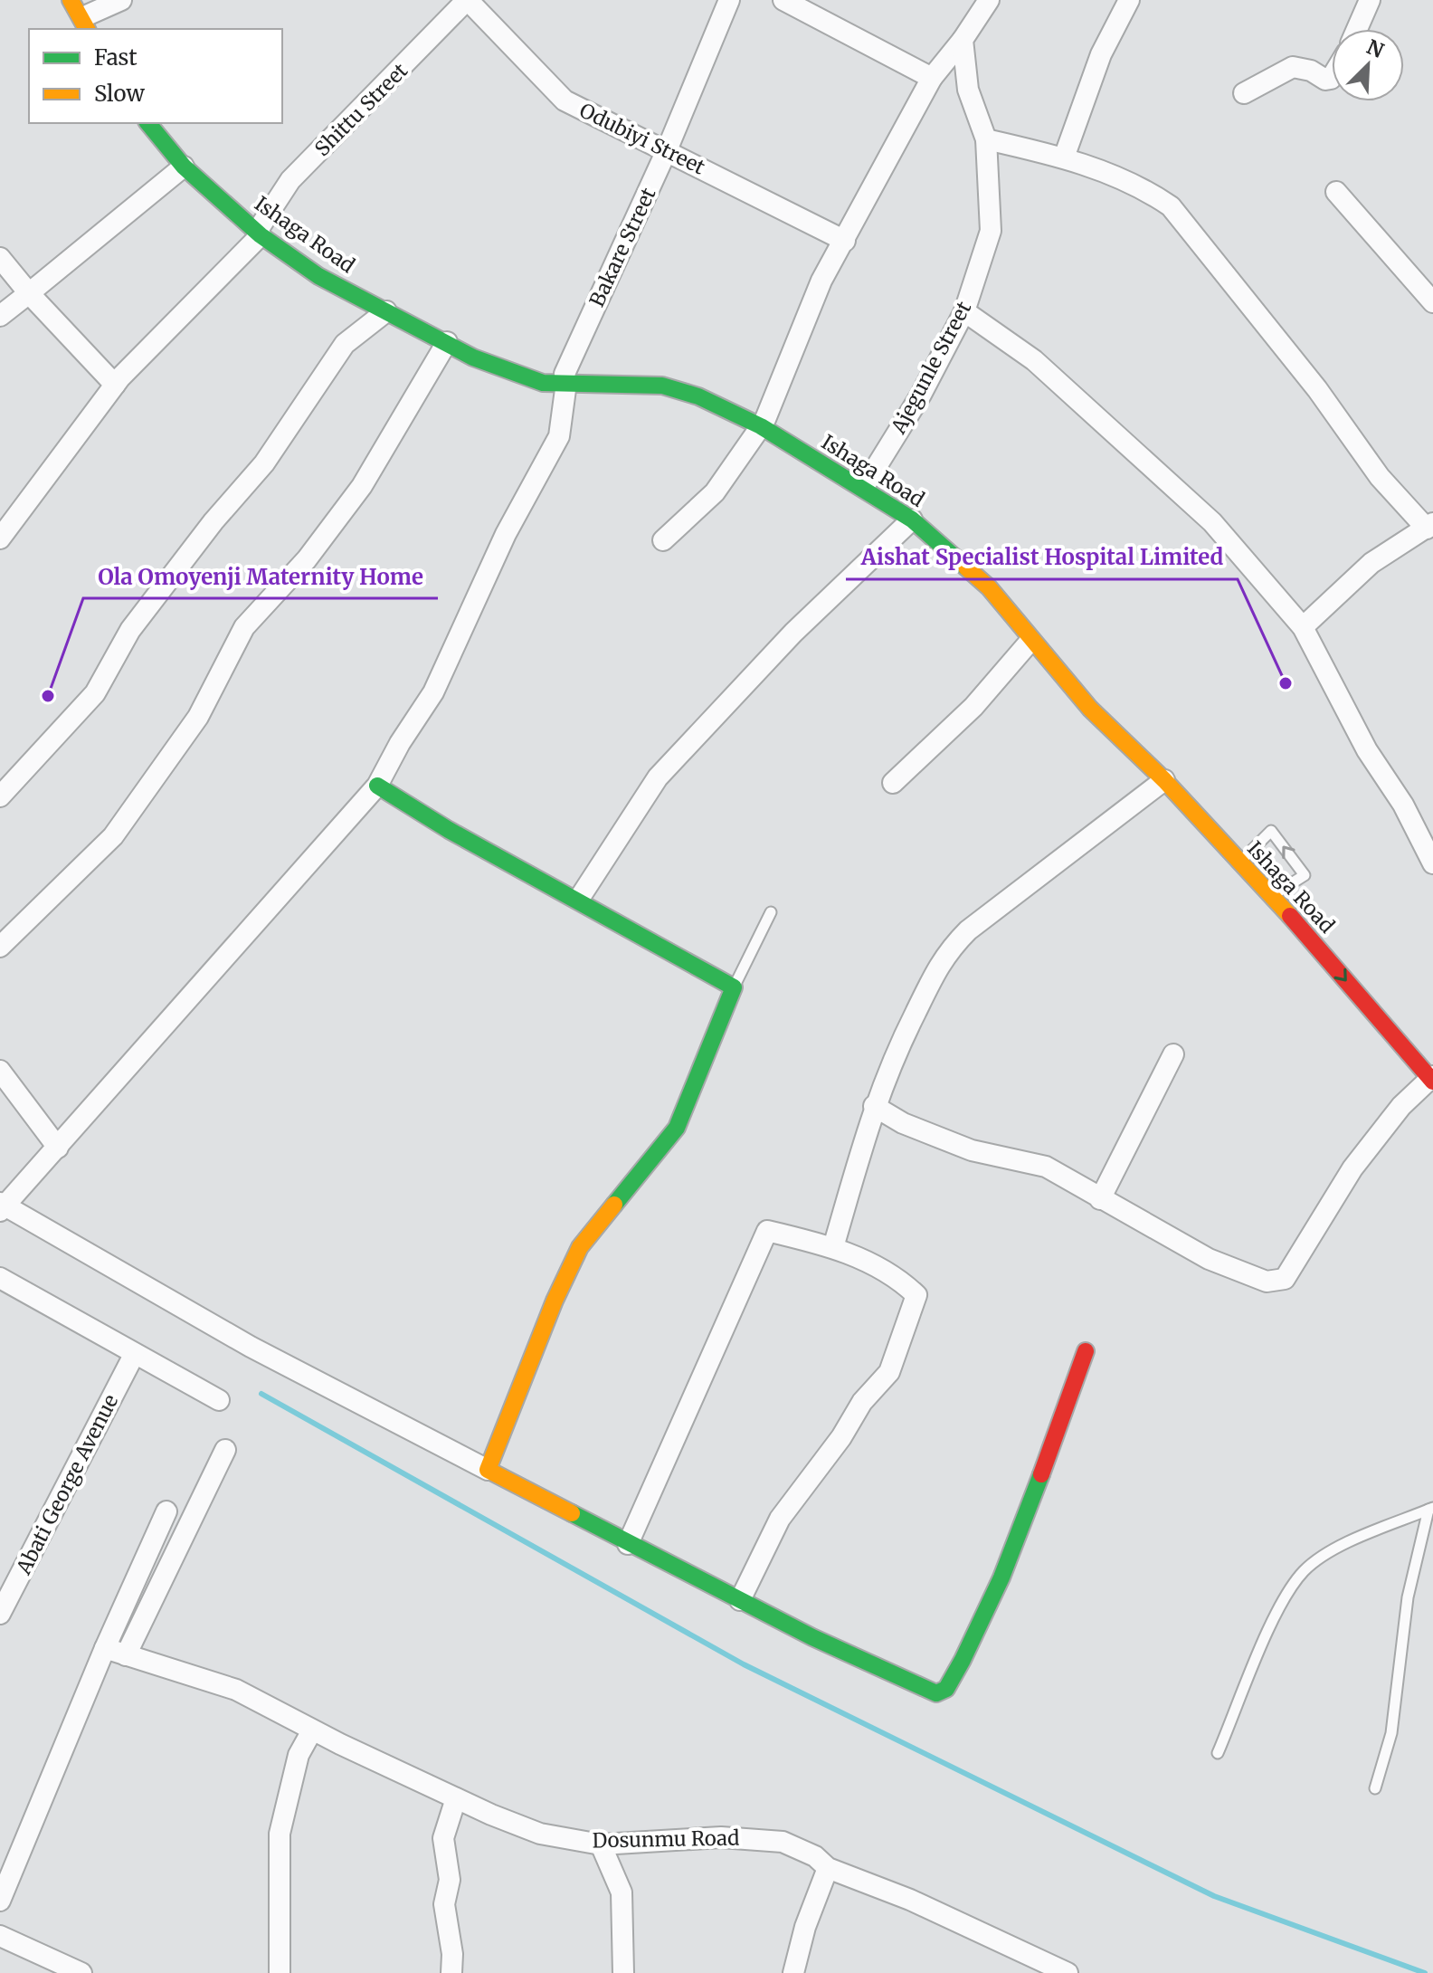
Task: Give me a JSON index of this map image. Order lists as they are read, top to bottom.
{
  "streets": {
    "main road": ["Ishaga Road"],
    "street": [
      "Shittu Street",
      "Odubiyi Street",
      "Bakare Street",
      "Ajegunle Street",
      "Abati George Avenue",
      "Dosunmu Road"
    ]
  },
  "crossings": [
    ["Shittu Street", "Odubiyi Street"],
    ["Shittu Street", "Ishaga Road"],
    ["Odubiyi Street", "Bakare Street"],
    ["Ishaga Road", "Bakare Street"],
    ["Ishaga Road", "Ajegunle Street"]
  ],
  "places": ["Aishat Specialist Hospital Limited", "Ola Omoyenji Maternity Home"],
  "legend": ["Fast", "Slow"],
  "north": "top right"
}
